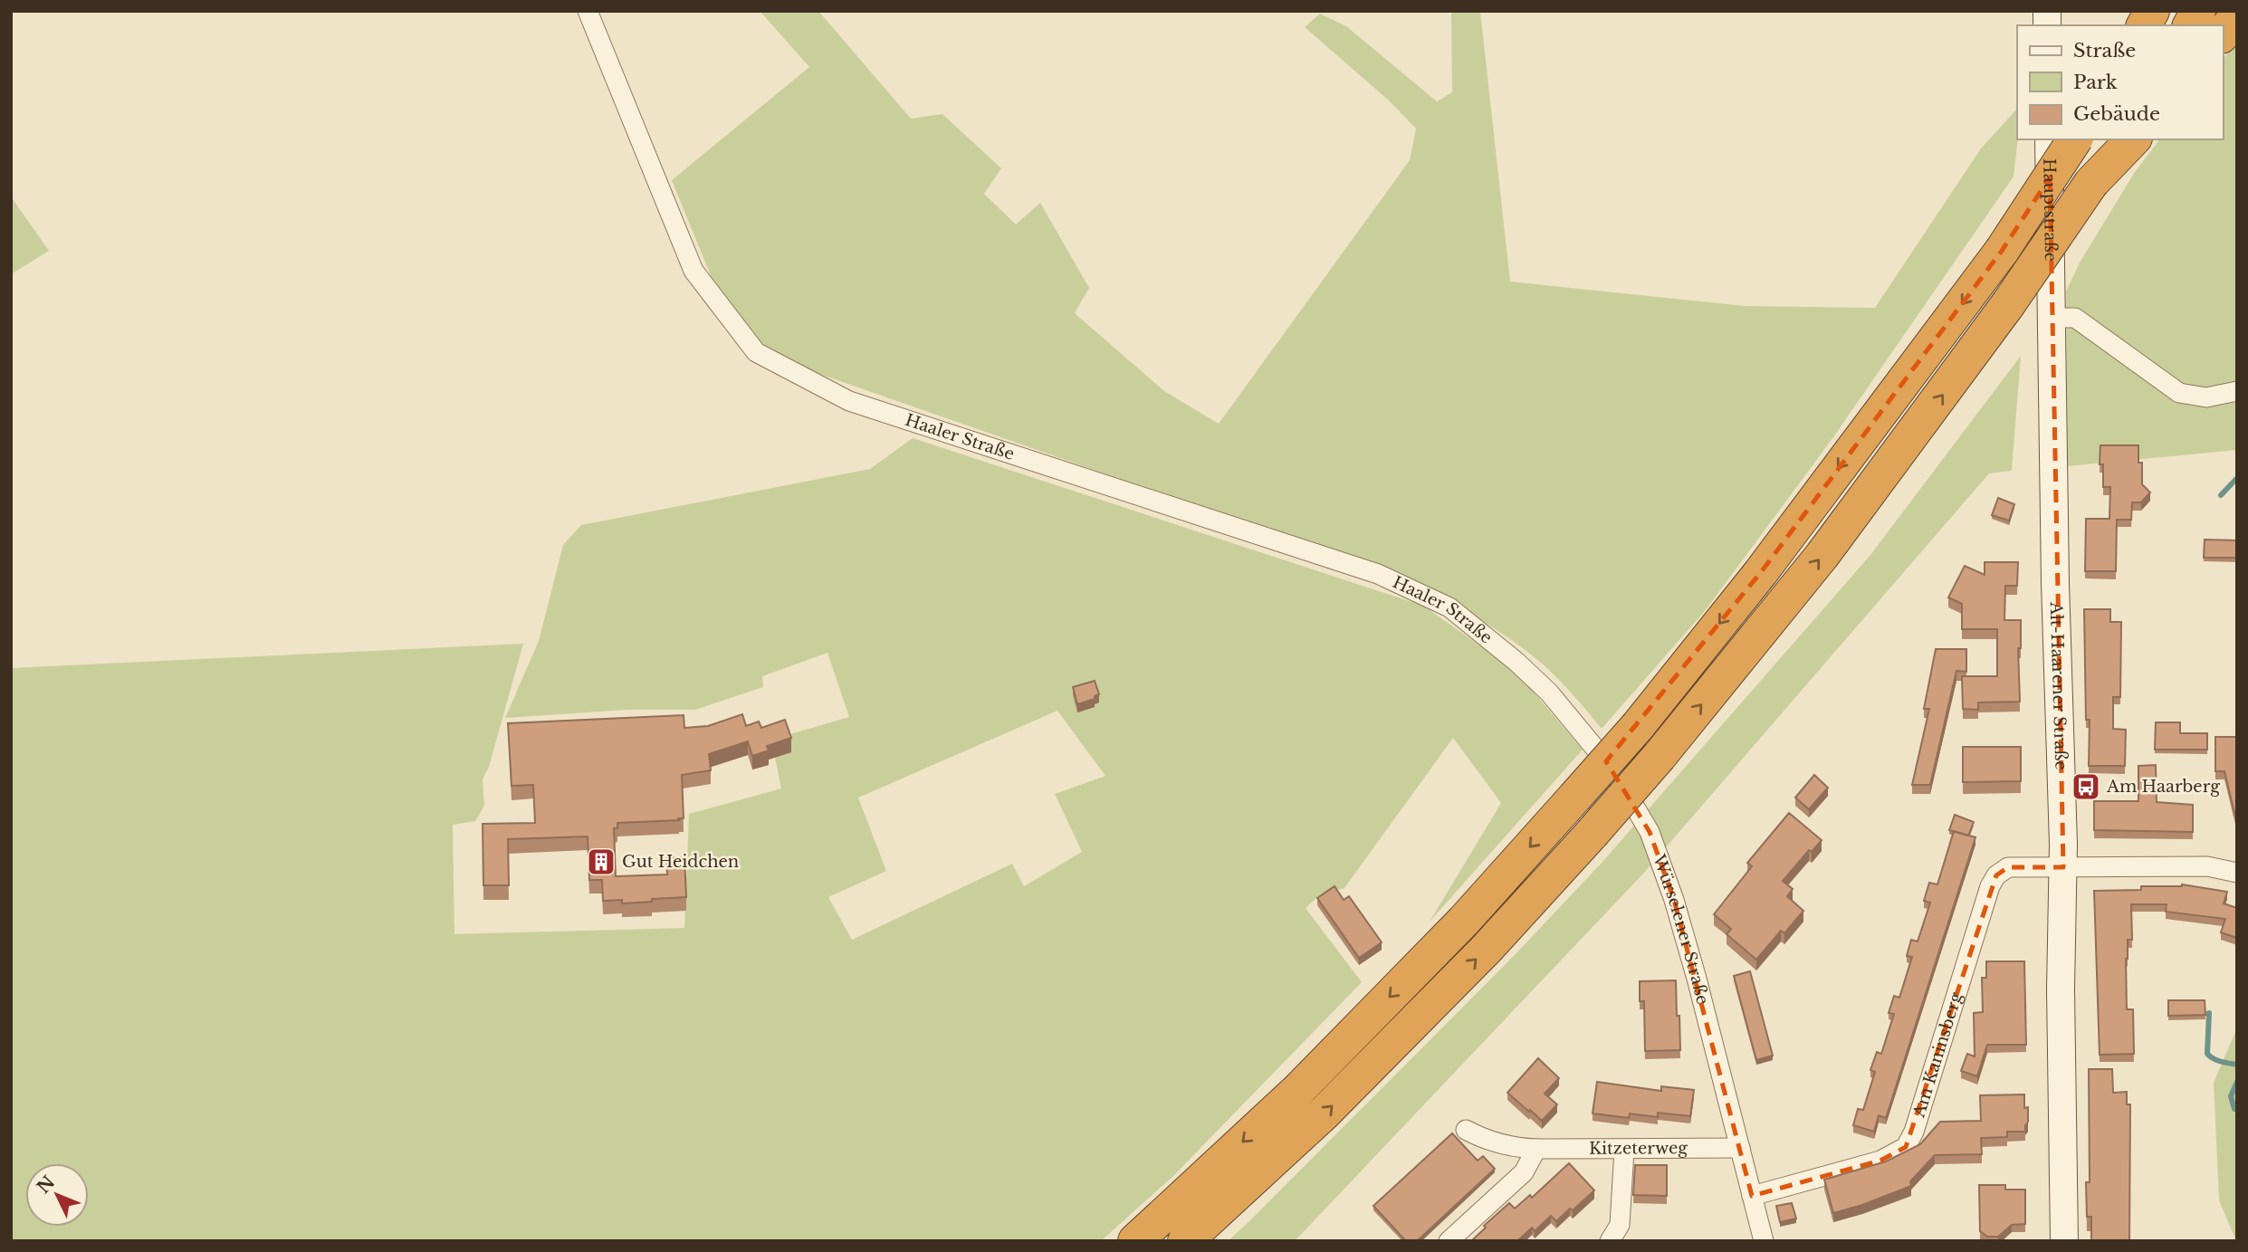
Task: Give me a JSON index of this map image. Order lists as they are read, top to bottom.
{
  "streets": {
    "main road": ["Hauptstraße", "Alt-Haarener Straße"],
    "street": [
      "Haaler Straße",
      "Würselener Straße",
      "Am Kaninsberg",
      "Kitzeterweg"
    ]
  },
  "crossings": [
    ["Hauptstraße", "Alt-Haarener Straße"],
    ["Haaler Straße", "Würselener Straße"],
    ["Alt-Haarener Straße", "Am Kaninsberg"],
    ["Würselener Straße", "Am Kaninsberg"],
    ["Würselener Straße", "Kitzeterweg"]
  ],
  "places": {
    "bus stop": ["Am Haarberg"],
    "building": ["Gut Heidchen"]
  },
  "legend": ["Straße", "Park", "Gebäude"],
  "north": "top left"
}
